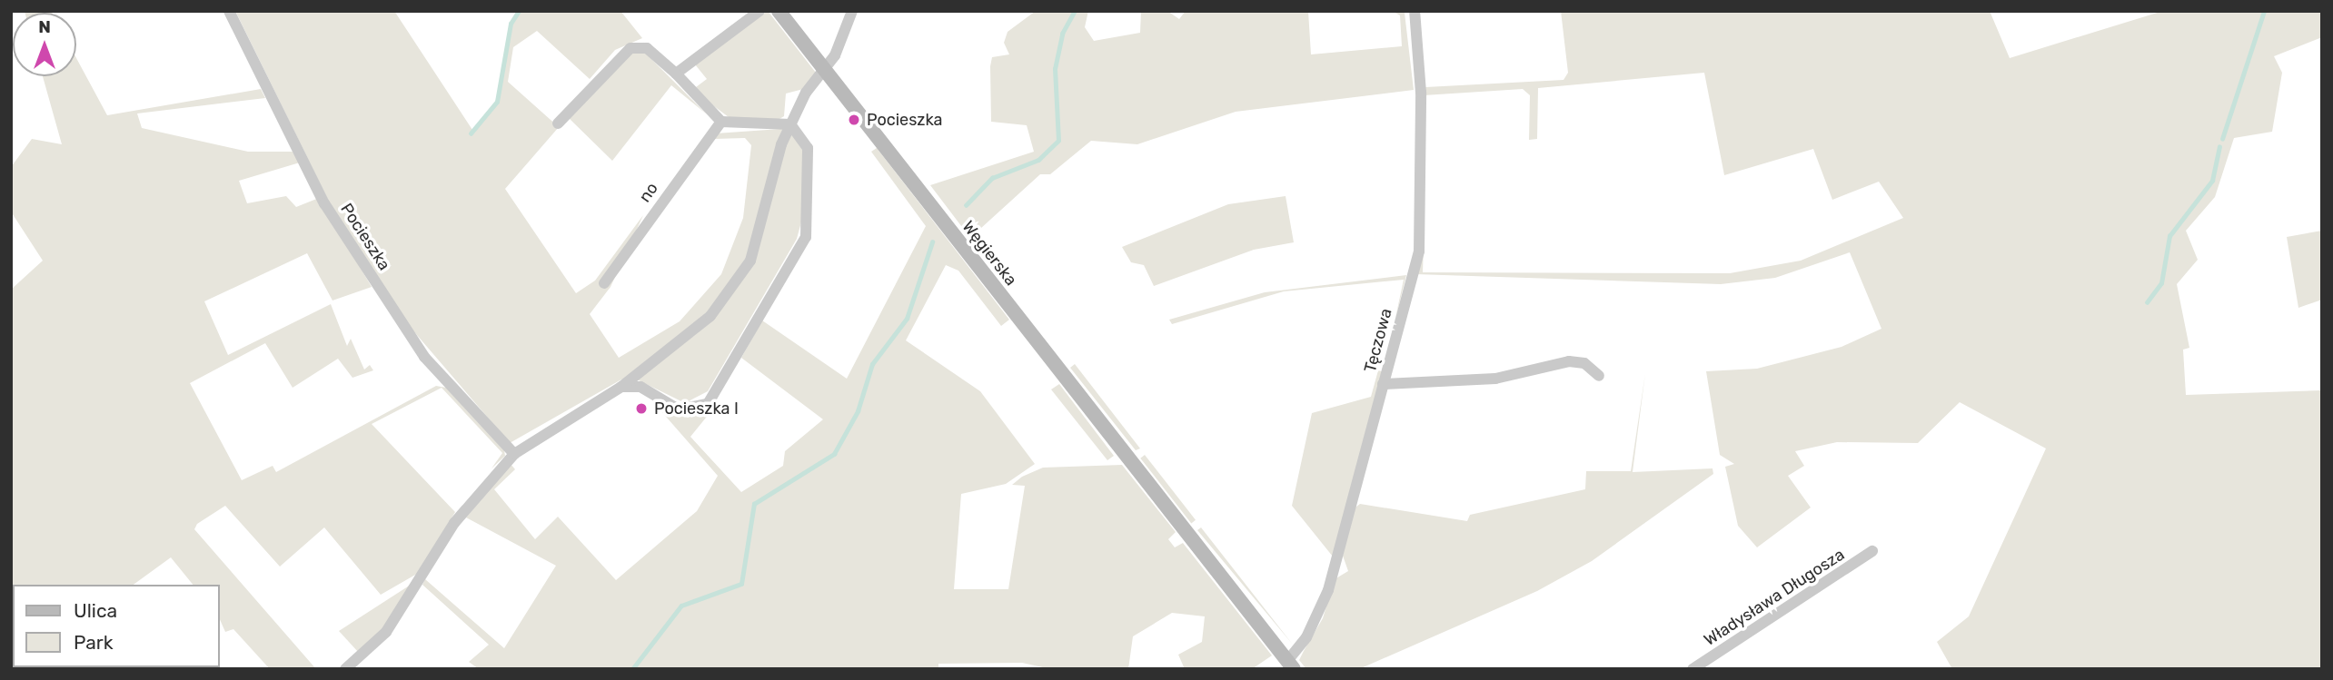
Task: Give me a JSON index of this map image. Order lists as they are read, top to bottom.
{
  "streets": {
    "main road": ["Węgierska"],
    "street": [
      "no",
      "Pocieszka",
      "Tęczowa",
      "Władysława Długosza"
    ]
  },
  "crossings": [
    ["Węgierska", "Tęczowa"]
  ],
  "places": ["Pocieszka", "Pocieszka I"],
  "legend": ["Ulica", "Park"],
  "north": "top"
}
